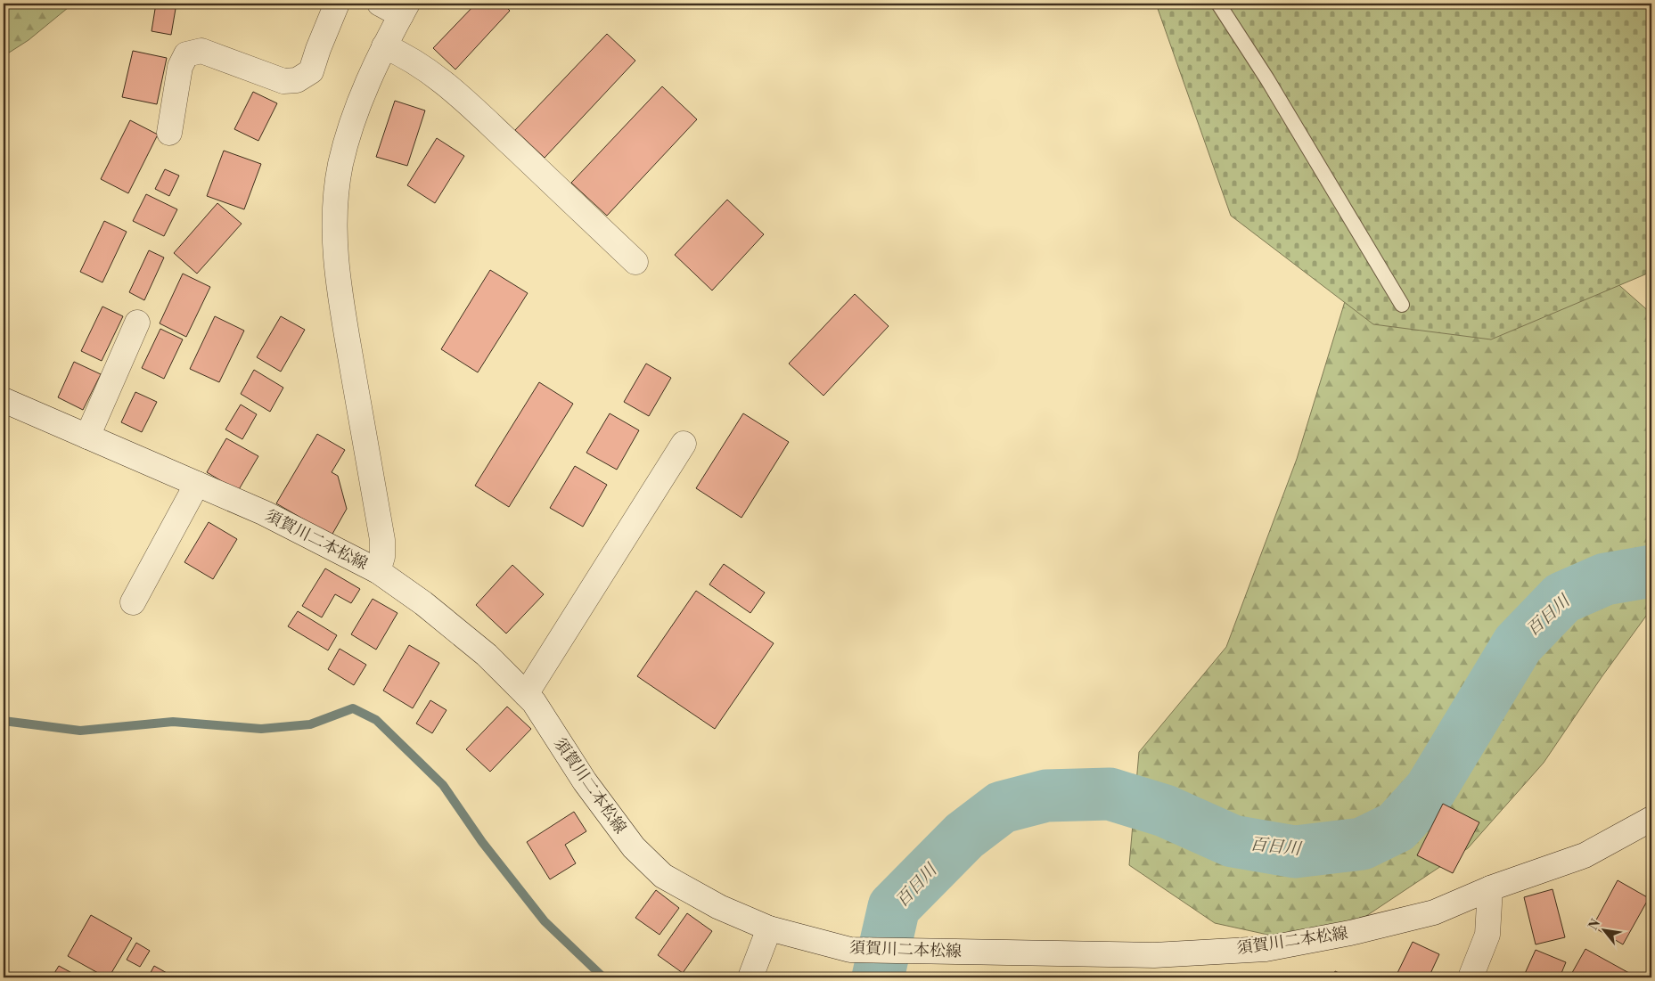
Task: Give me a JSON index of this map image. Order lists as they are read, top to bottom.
{
  "streets": {
    "street": ["須賀川二本松線"]
  },
  "water": ["百日川"],
  "north": "top left"
}
